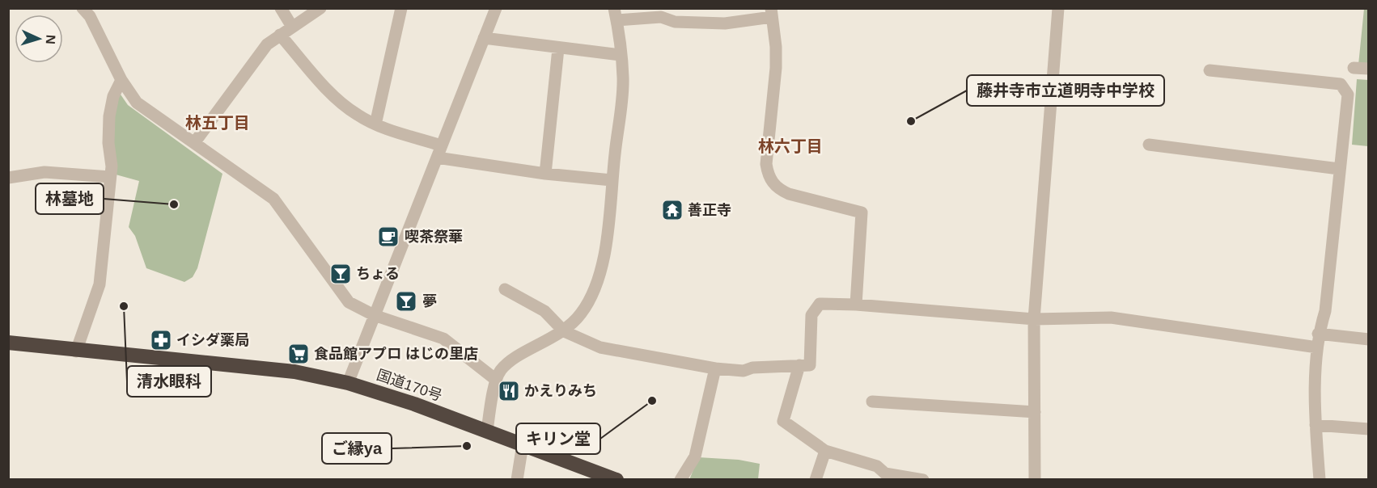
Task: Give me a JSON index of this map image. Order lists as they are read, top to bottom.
{
  "streets": {
    "highway": ["国道170号"]
  },
  "districts": ["林五丁目", "林六丁目"],
  "places": {
    "other": [
      "藤井寺市立道明寺中学校",
      "林墓地",
      "清水眼科",
      "キリン堂",
      "ご縁ya"
    ],
    "temple": ["善正寺"],
    "cafe": ["喫茶祭華"],
    "bar": ["ちょる", "夢"],
    "pharmacy": ["イシダ薬局"],
    "supermarket": ["食品館アプロ はじの里店"],
    "restaurant": ["かえりみち"]
  },
  "north": "right"
}
